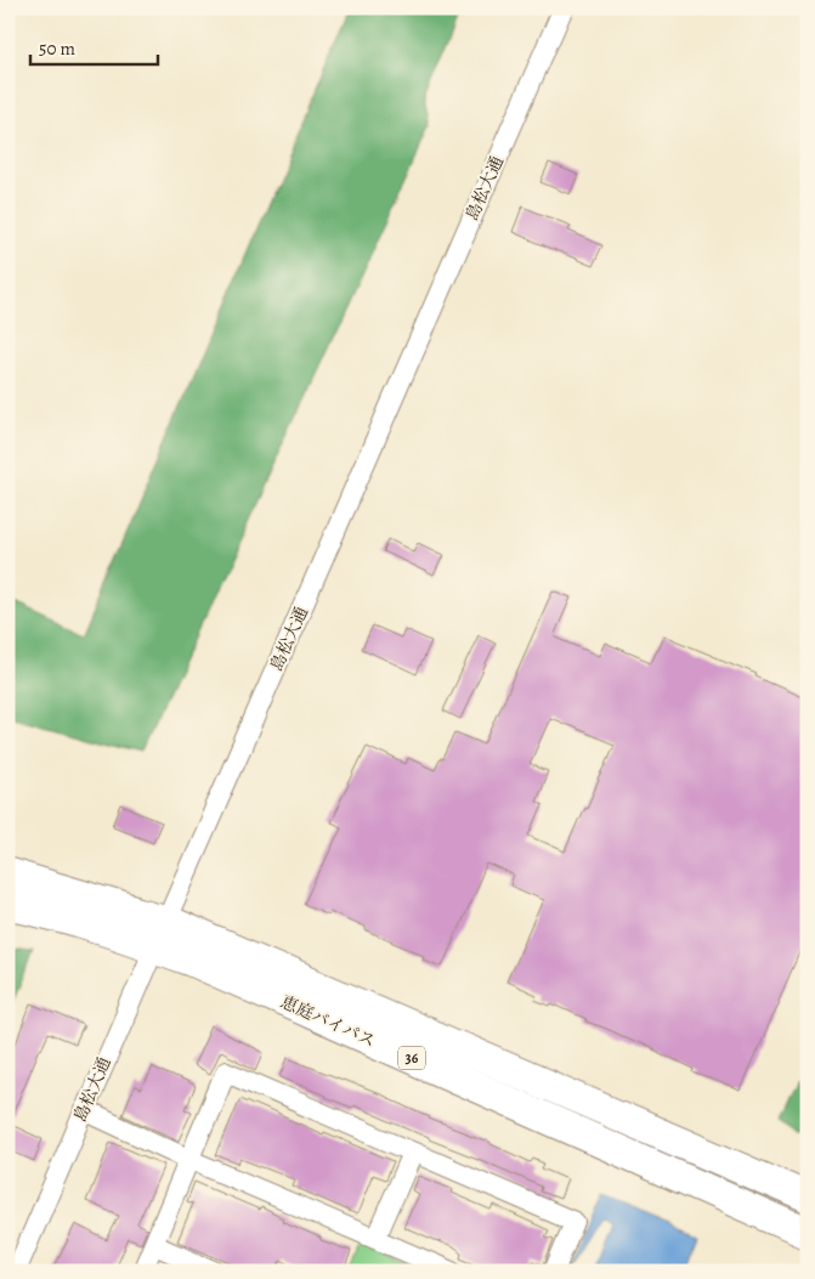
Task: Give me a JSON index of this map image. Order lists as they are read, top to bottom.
{
  "streets": {
    "highway": ["恵庭バイパス", "36"],
    "street": ["島松大通"]
  },
  "crossings": [
    ["島松大通", "恵庭バイパス"]
  ],
  "scale_bar": "50 m"
}
